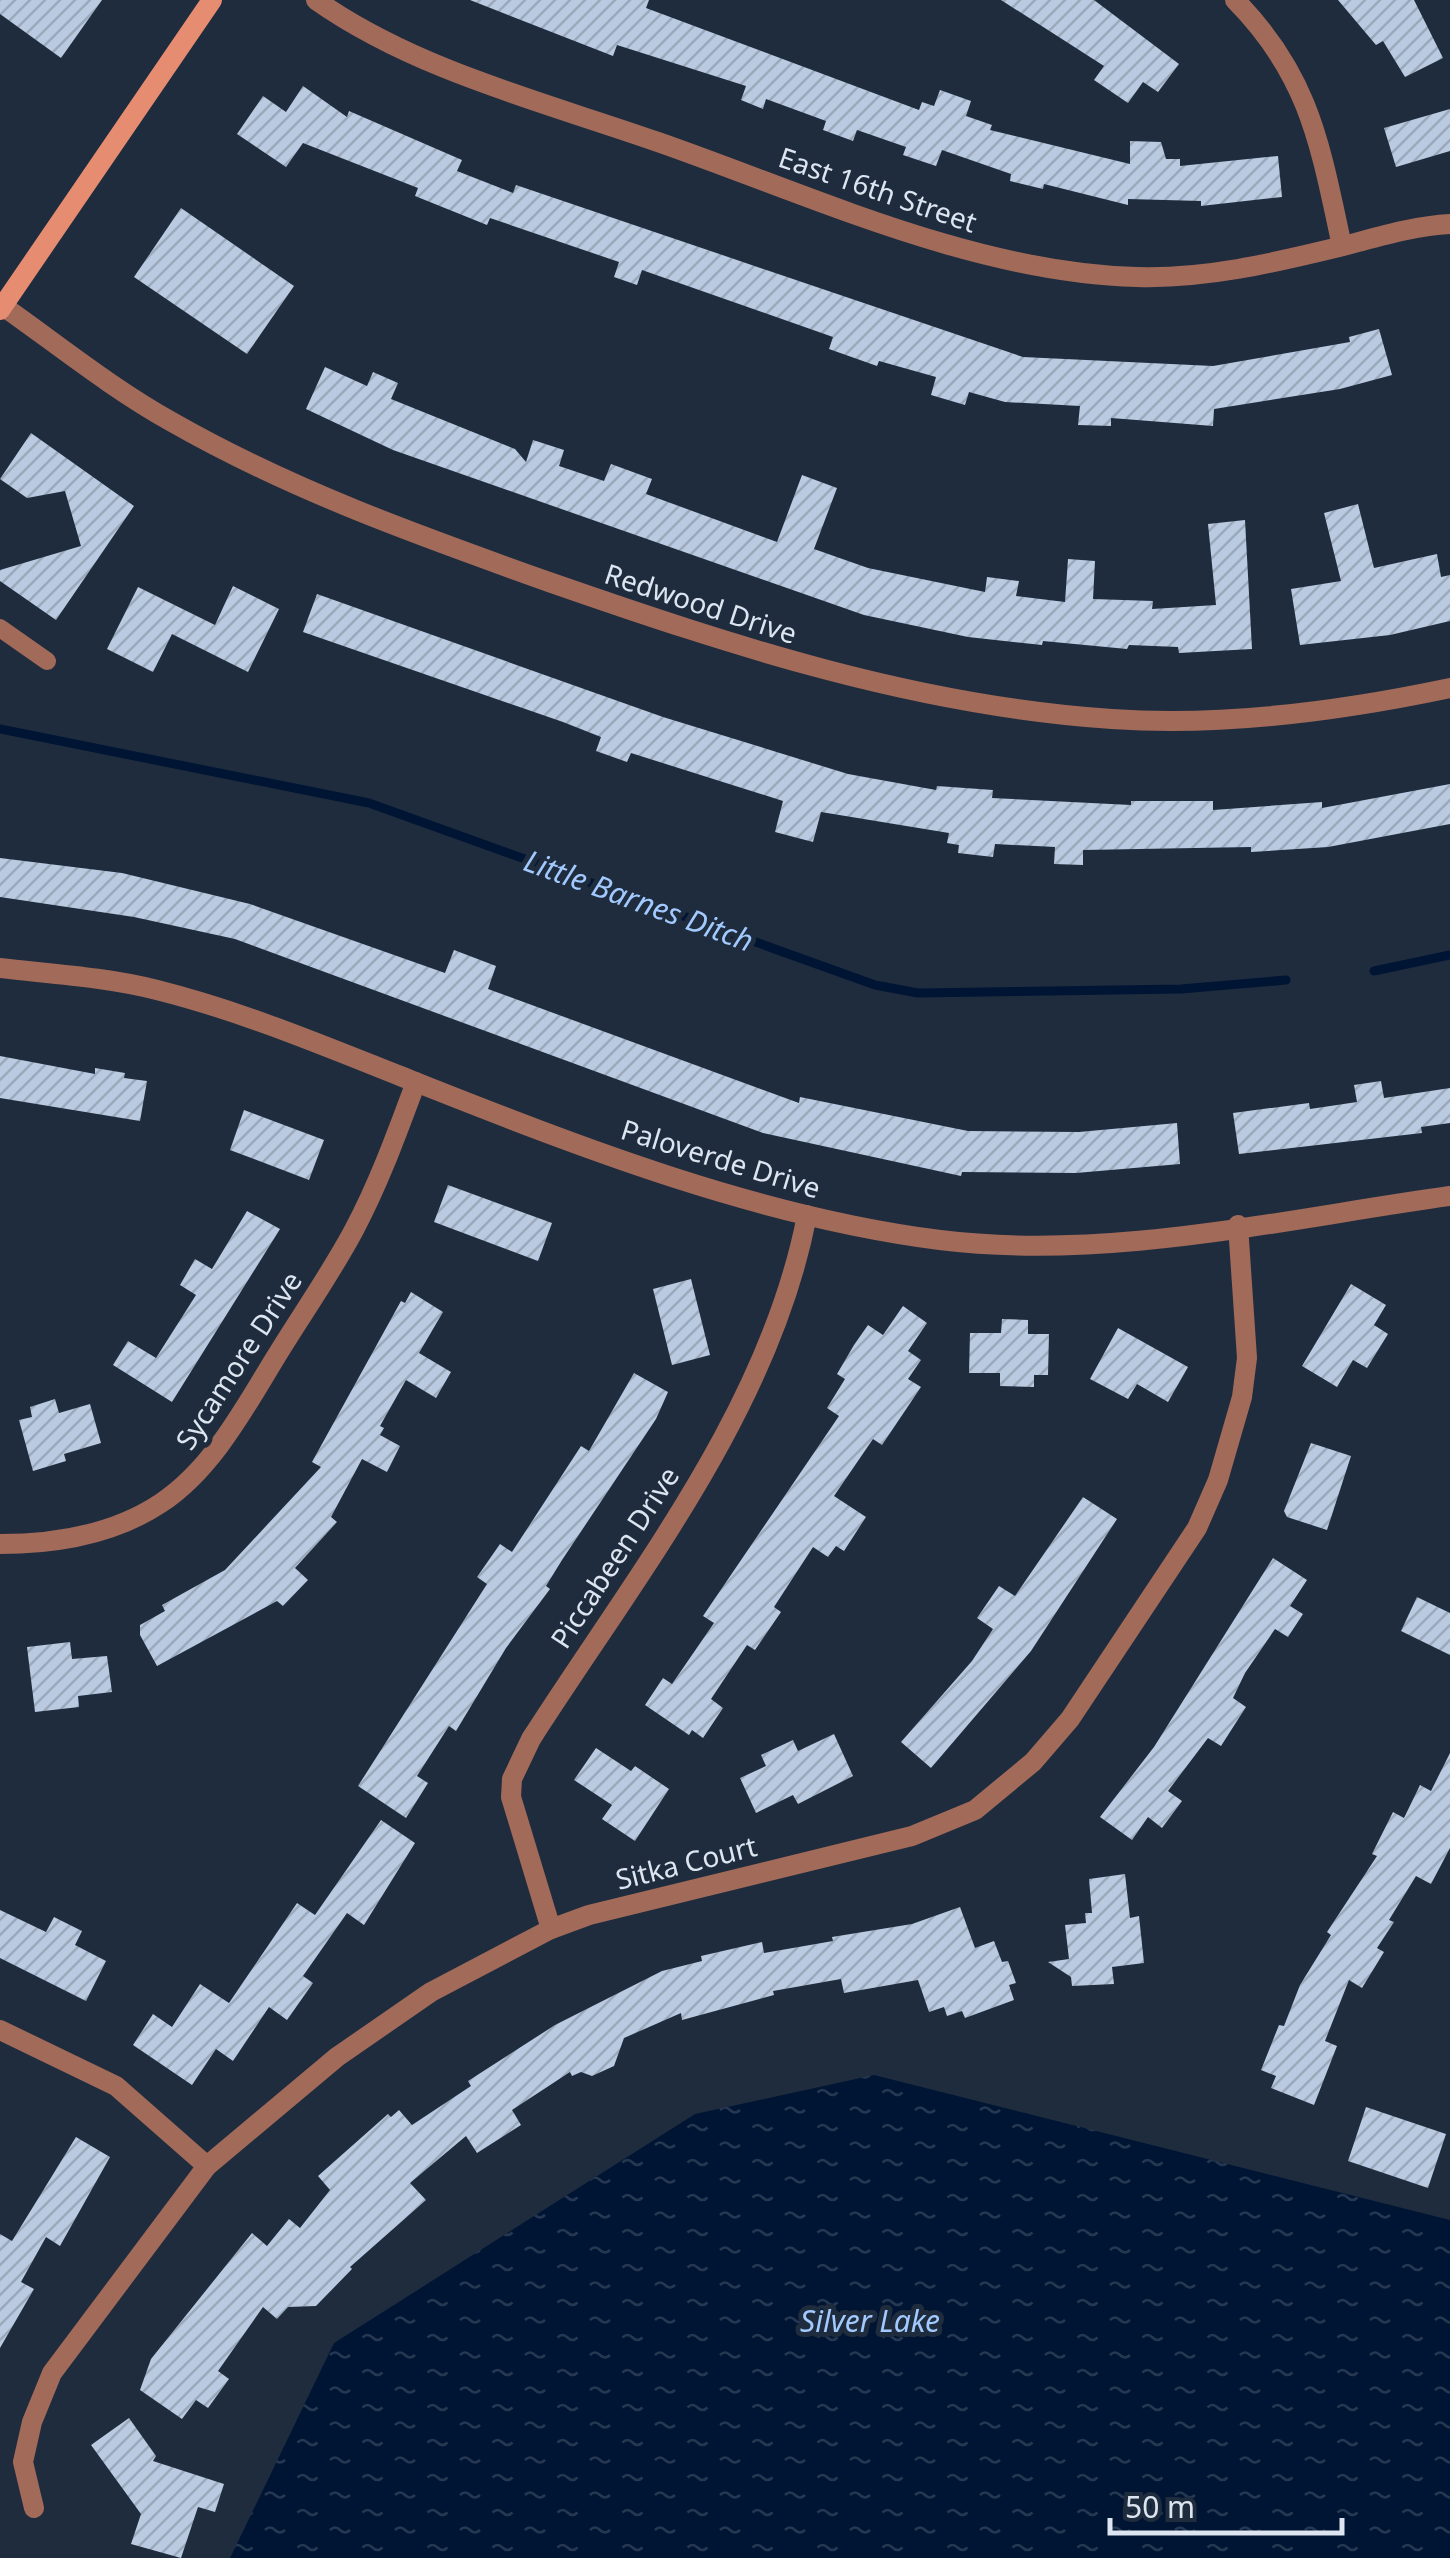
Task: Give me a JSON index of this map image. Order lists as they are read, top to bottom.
{
  "streets": {
    "street": [
      "East 16th Street",
      "Redwood Drive",
      "Paloverde Drive",
      "Sycamore Drive",
      "Piccabeen Drive",
      "Sitka Court"
    ]
  },
  "crossings": [
    ["Paloverde Drive", "Sycamore Drive"],
    ["Paloverde Drive", "Piccabeen Drive"],
    ["Paloverde Drive", "Sitka Court"],
    ["Piccabeen Drive", "Sitka Court"]
  ],
  "water": ["Little Barnes Ditch", "Silver Lake"],
  "scale_bar": "50 m"
}
